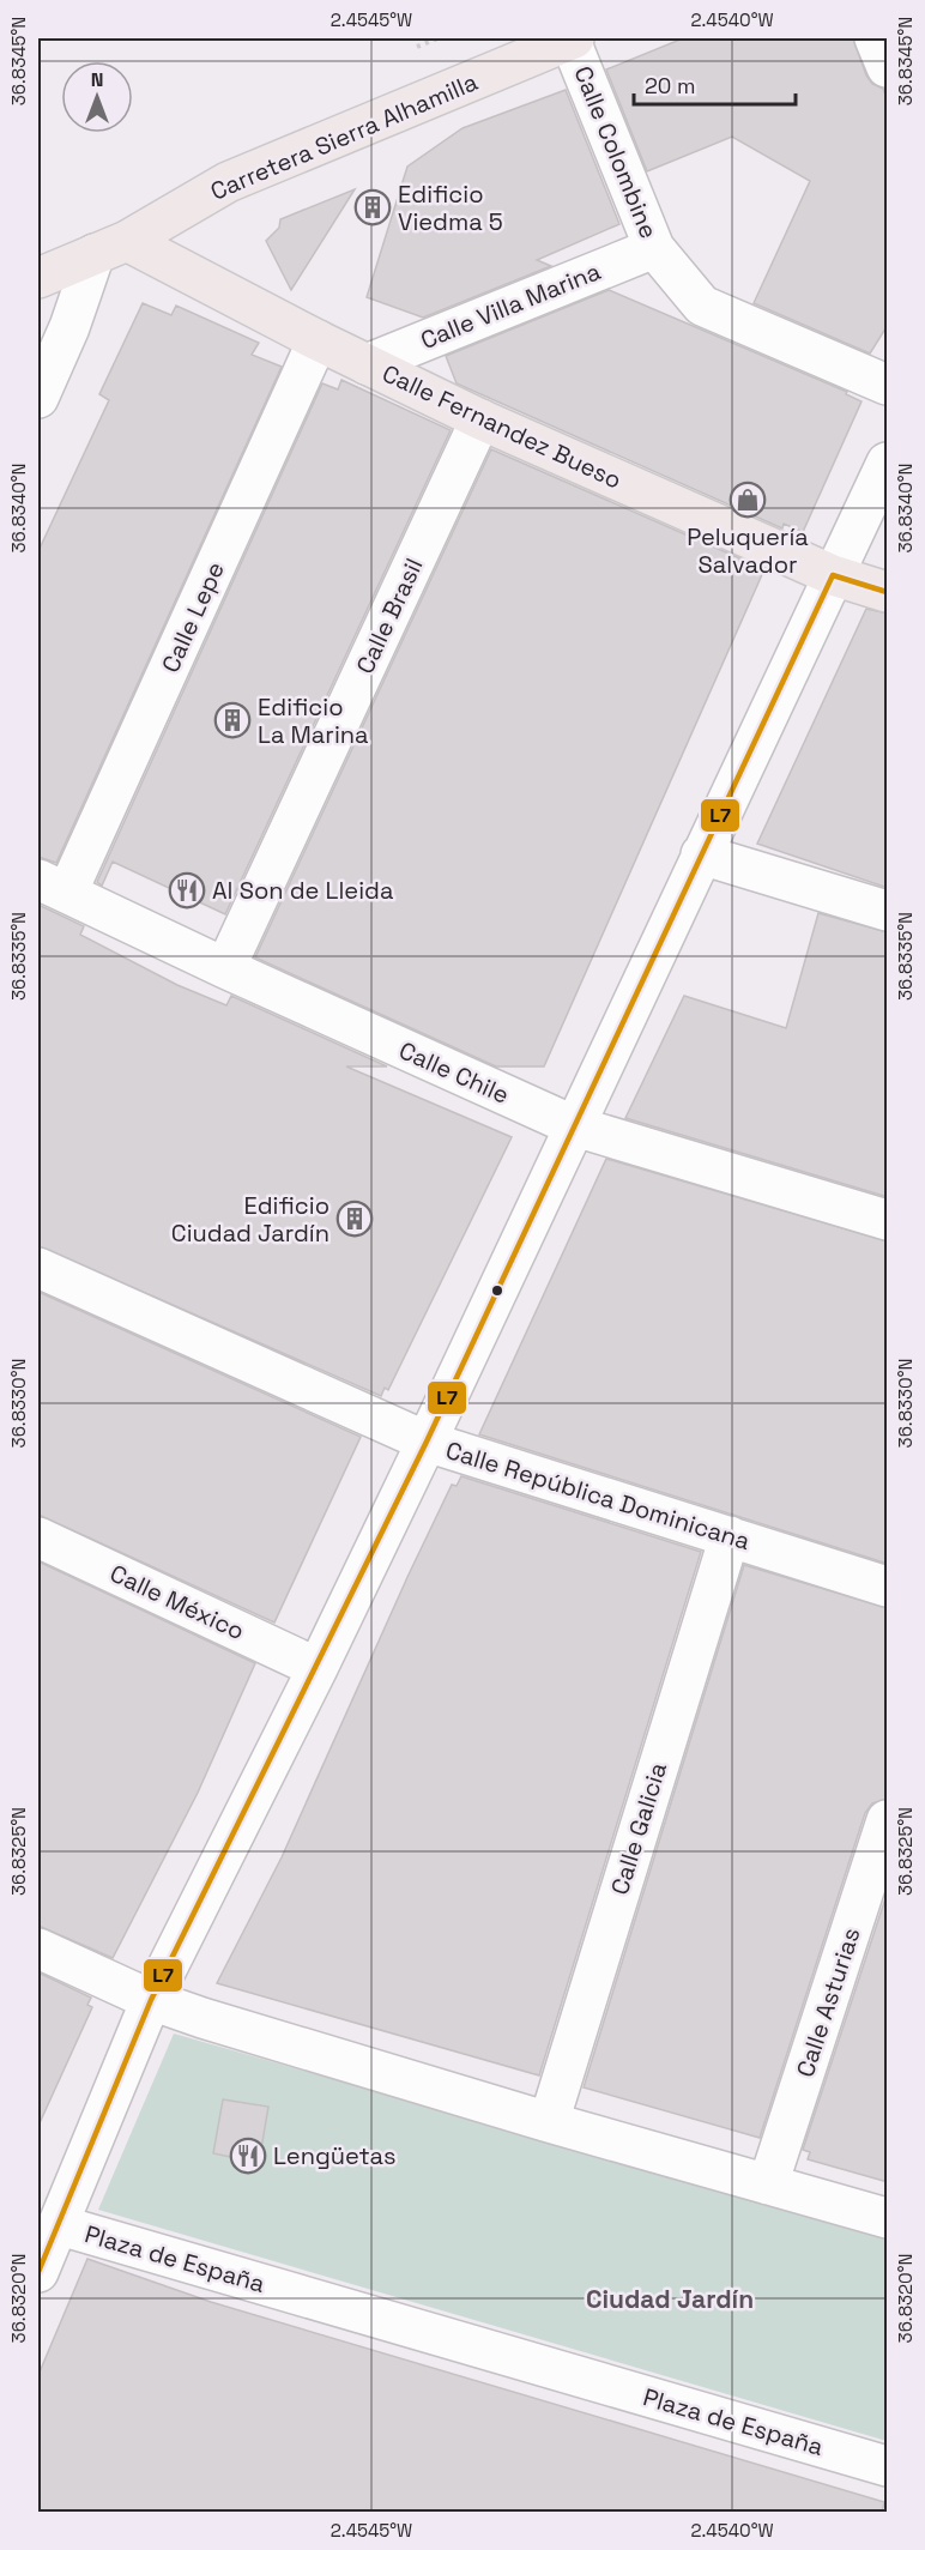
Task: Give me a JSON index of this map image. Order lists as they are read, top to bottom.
{
  "streets": {
    "main road": ["Carretera Sierra Alhamilla", "Calle Fernandez Bueso"],
    "street": [
      "Calle Colombine",
      "Calle Villa Marina",
      "Calle Brasil",
      "Calle Lepe",
      "Calle Chile",
      "Calle República Dominicana",
      "Calle México",
      "Calle Galicia",
      "Calle Asturias",
      "Plaza de España"
    ]
  },
  "crossings": [
    ["Carretera Sierra Alhamilla", "Calle Colombine"],
    ["Carretera Sierra Alhamilla", "Calle Fernandez Bueso"],
    ["Calle Colombine", "Calle Villa Marina"],
    ["Calle Villa Marina", "Calle Fernandez Bueso"],
    ["Calle Fernandez Bueso", "Calle Brasil"],
    ["Calle Fernandez Bueso", "Calle Lepe"],
    ["Calle Fernandez Bueso", "Plaza de España"],
    ["Calle Brasil", "Calle Chile"],
    ["Calle Lepe", "Calle Chile"],
    ["Calle Chile", "Plaza de España"],
    ["Calle República Dominicana", "Calle Galicia"],
    ["Calle República Dominicana", "Plaza de España"],
    ["Calle México", "Plaza de España"]
  ],
  "districts": ["Ciudad Jardín"],
  "places": {
    "building": ["Edificio Viedma 5", "Edificio La Marina", "Edificio Ciudad Jardín"],
    "shop": ["Peluquería Salvador"],
    "restaurant": ["Al Son de Lleida", "Lengüetas"]
  },
  "lines": ["transit line L7"],
  "scale_bar": "20 m",
  "north": "top",
  "coordinates": [
    "2.4545°W",
    "2.4540°W",
    "36.8345°N",
    "36.8340°N",
    "36.8335°N",
    "36.8330°N",
    "36.8325°N",
    "36.8320°N"
  ]
}
